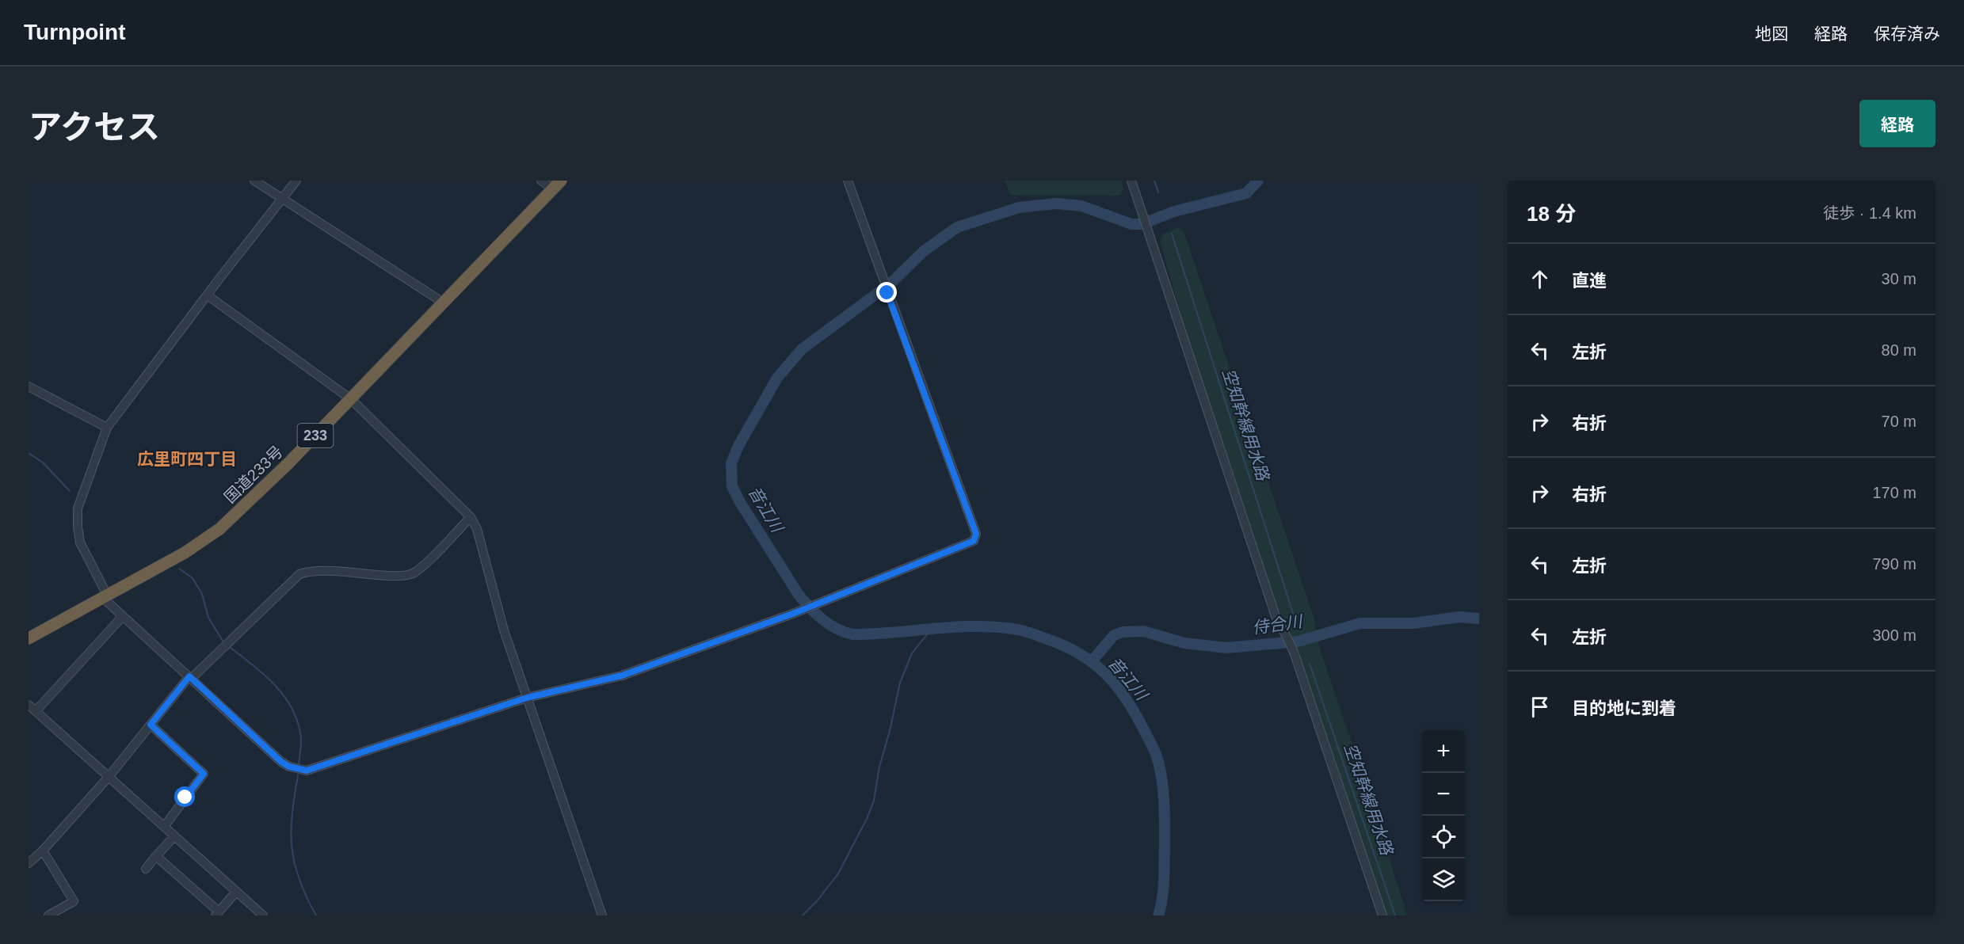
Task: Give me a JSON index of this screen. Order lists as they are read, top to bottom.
{
  "streets": {
    "highway": ["233", "国道233号"]
  },
  "districts": ["広里町四丁目"],
  "water": ["空知幹線用水路", "音江川", "侍合川"],
  "page": {
    "header": "Turnpoint",
    "nav": ["地図", "経路", "保存済み"],
    "title": "アクセス",
    "buttons": "経路",
    "heading": ["18 分", "徒歩 · 1.4 km"],
    "list": [
      ["直進", "30 m"],
      ["左折", "80 m"],
      ["右折", "70 m"],
      ["右折", "170 m"],
      ["左折", "790 m"],
      ["左折", "300 m"],
      "目的地に到着"
    ],
    "map_buttons": ["+", "−"]
  }
}
